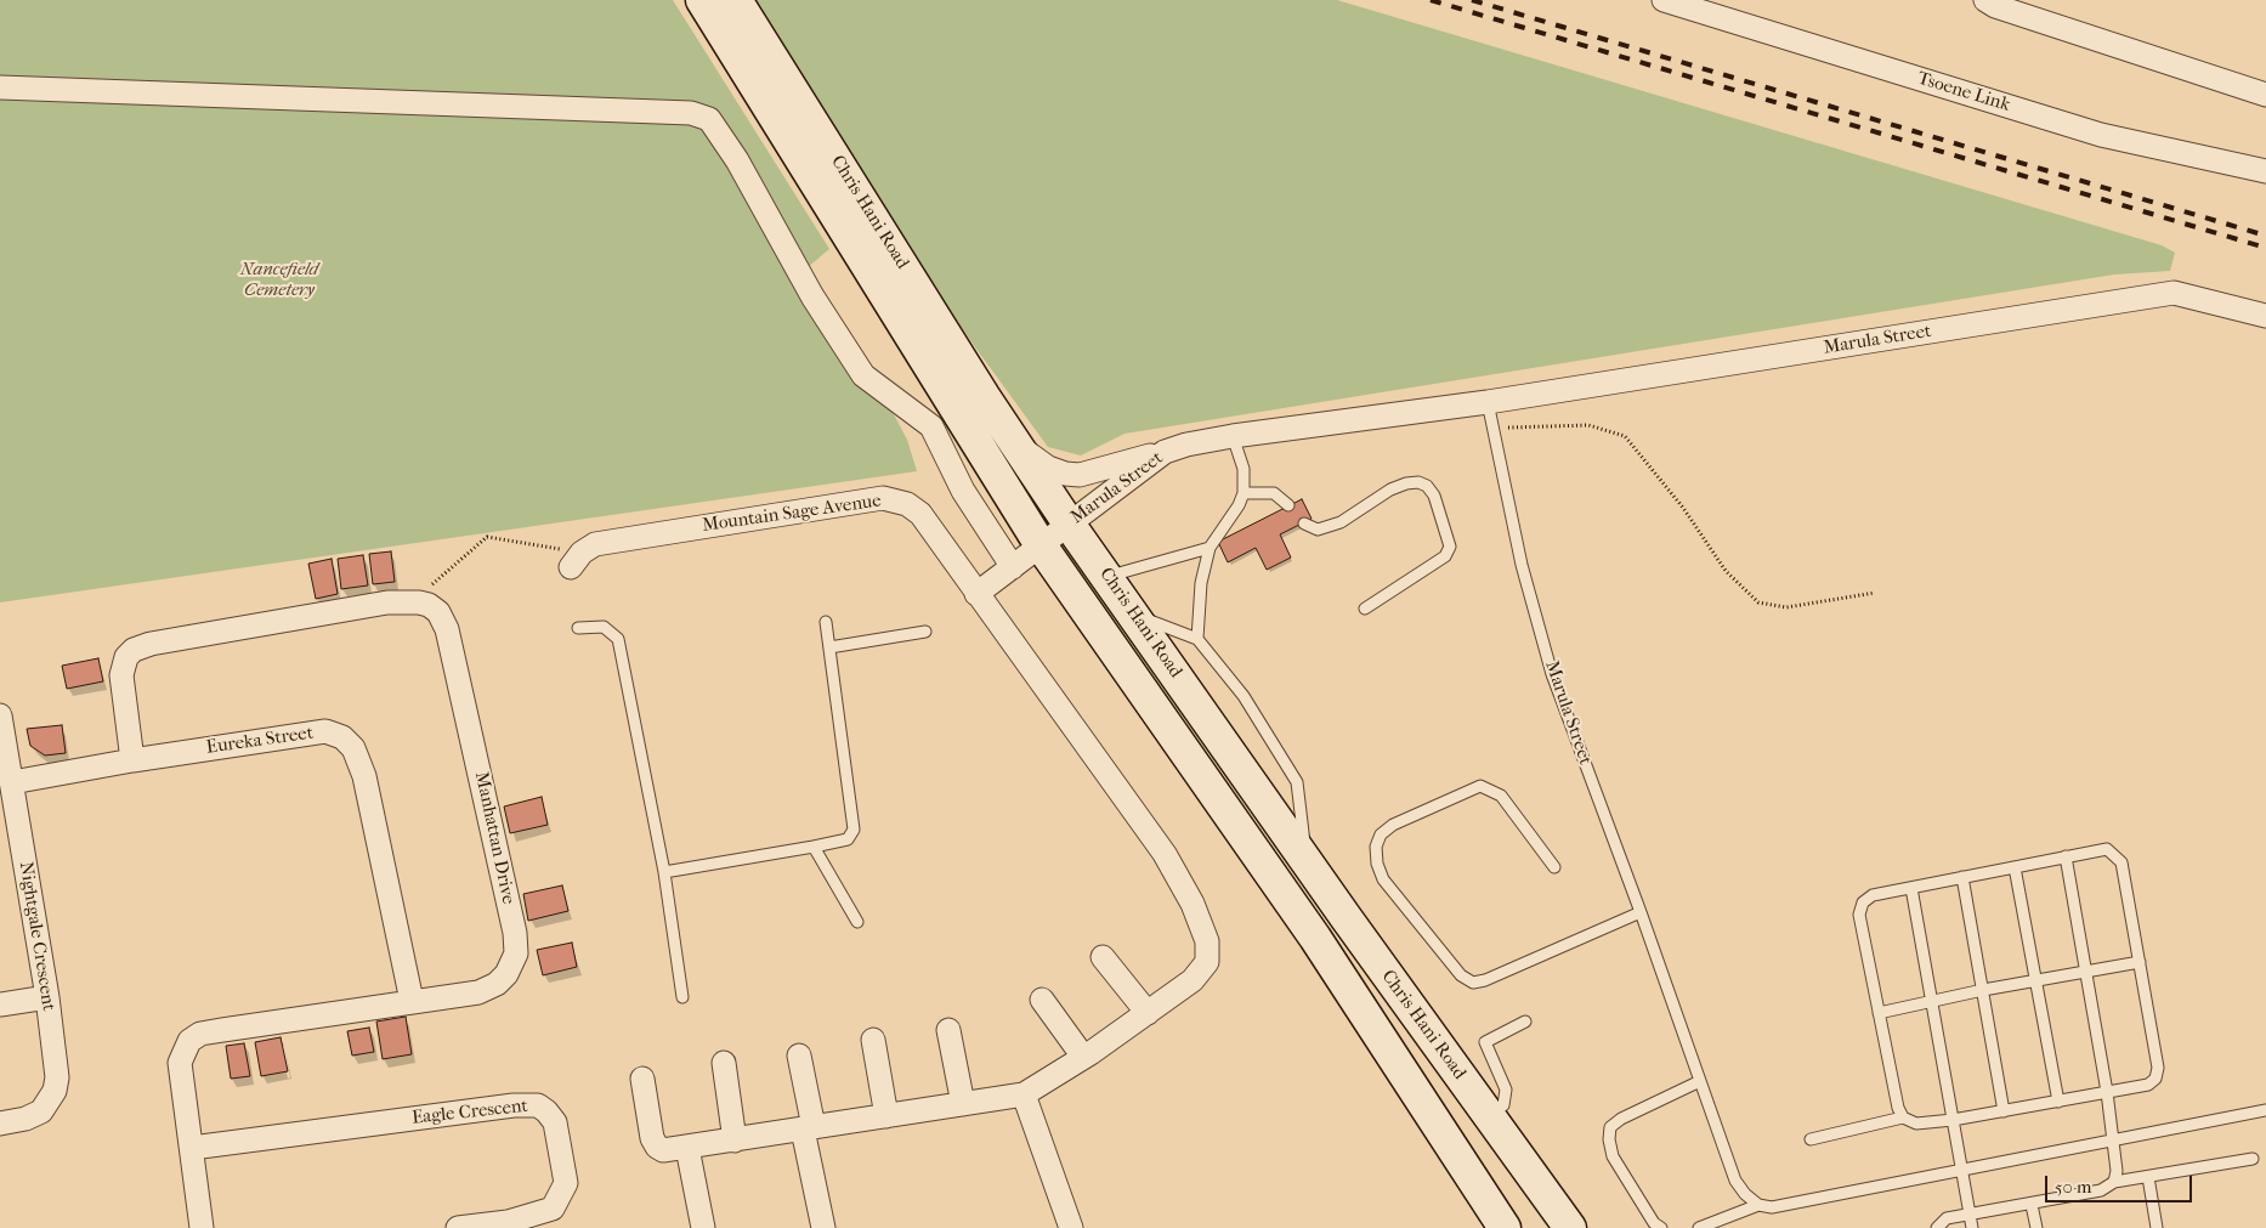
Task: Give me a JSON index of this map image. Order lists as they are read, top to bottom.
{
  "streets": {
    "main road": ["Chris Hani Road"],
    "street": [
      "Tsoene Link",
      "Marula Street",
      "Mountain Sage Avenue",
      "Eureka Street",
      "Manhattan Drive",
      "Nightgale Crescent",
      "Eagle Crescent"
    ]
  },
  "crossings": [
    ["Chris Hani Road", "Marula Street"],
    ["Eureka Street", "Manhattan Drive"],
    ["Eureka Street", "Nightgale Crescent"],
    ["Manhattan Drive", "Eagle Crescent"]
  ],
  "parks": ["Nancefield Cemetery"],
  "scale_bar": "50 m"
}
